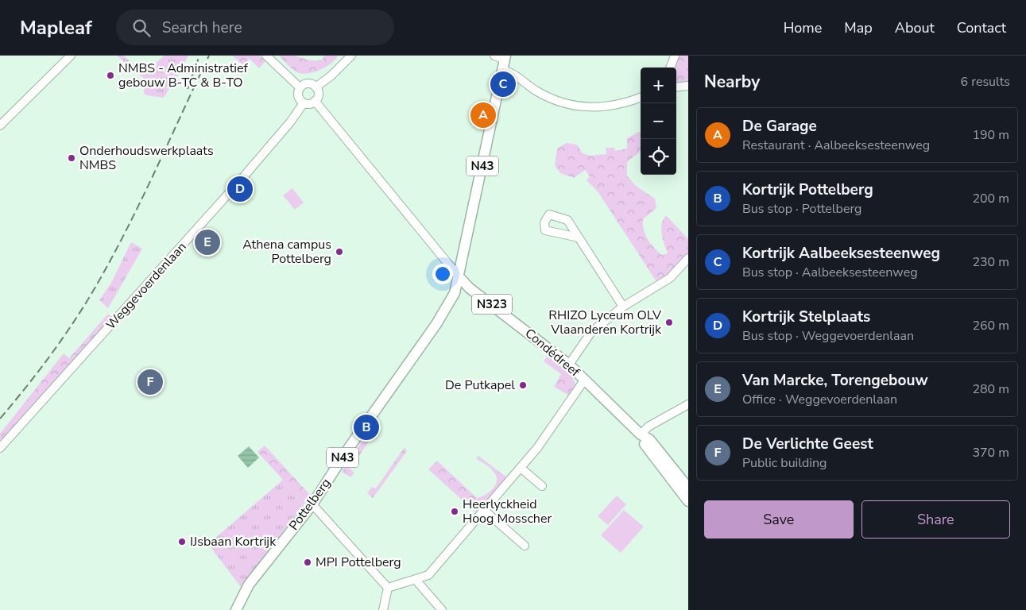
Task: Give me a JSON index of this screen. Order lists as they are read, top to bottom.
{
  "streets": {
    "main road": [
      "N43",
      "N323",
      "Condédreef",
      "Pottelberg"
    ],
    "street": ["Weggevoerdenlaan"]
  },
  "crossings": [
    ["N43", "Condédreef"],
    ["N43", "Pottelberg"],
    ["Condédreef", "Pottelberg"]
  ],
  "places": [
    "NMBS - Administratief gebouw B-TC & B-TO",
    "Onderhoudswerkplaats NMBS",
    "Athena campus Pottelberg",
    "RHIZO Lyceum OLV Vlaanderen Kortrijk",
    "De Putkapel",
    "Heerlyckheid Hoog Mosscher",
    "IJsbaan Kortrijk",
    "MPI Pottelberg"
  ],
  "page": {
    "header": "Mapleaf",
    "search": "Search here",
    "nav": [
      "Home",
      "Map",
      "About",
      "Contact"
    ],
    "heading": ["Nearby", "6 results"],
    "map_buttons": ["+", "−"],
    "pins": [
      "C",
      "A",
      "D",
      "E",
      "F",
      "B"
    ],
    "list": [
      {
        "mark": "A",
        "name": "De Garage",
        "note": "Restaurant · Aalbeeksesteenweg",
        "value": "190 m"
      },
      {
        "mark": "B",
        "name": "Kortrijk Pottelberg",
        "note": "Bus stop · Pottelberg",
        "value": "200 m"
      },
      {
        "mark": "C",
        "name": "Kortrijk Aalbeeksesteenweg",
        "note": "Bus stop · Aalbeeksesteenweg",
        "value": "230 m"
      },
      {
        "mark": "D",
        "name": "Kortrijk Stelplaats",
        "note": "Bus stop · Weggevoerdenlaan",
        "value": "260 m"
      },
      {
        "mark": "E",
        "name": "Van Marcke, Torengebouw",
        "note": "Office · Weggevoerdenlaan",
        "value": "280 m"
      },
      {
        "mark": "F",
        "name": "De Verlichte Geest",
        "note": "Public building",
        "value": "370 m"
      }
    ],
    "buttons": ["Save", "Share"]
  }
}
